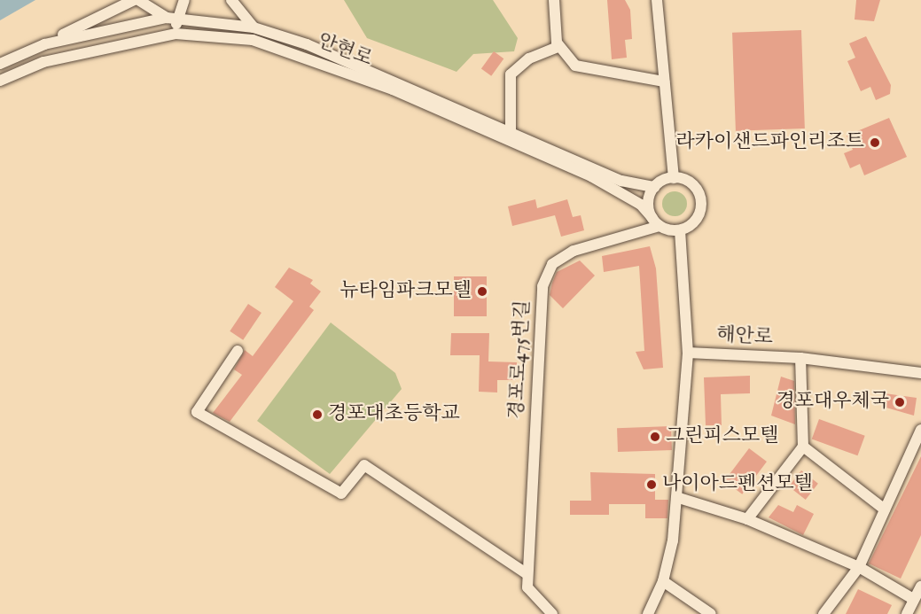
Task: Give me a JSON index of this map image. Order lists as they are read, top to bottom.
{
  "streets": {
    "street": ["안현로", "해안로", "경포로475번길"]
  },
  "crossings": [
    ["안현로", "해안로"],
    ["안현로", "경포로475번길"],
    ["해안로", "경포로475번길"]
  ],
  "places": [
    "라카이샌드파인리조트",
    "뉴타임파크모텔",
    "경포대우체국",
    "경포대초등학교",
    "그린피스모텔",
    "나이아드펜션모텔"
  ]
}
